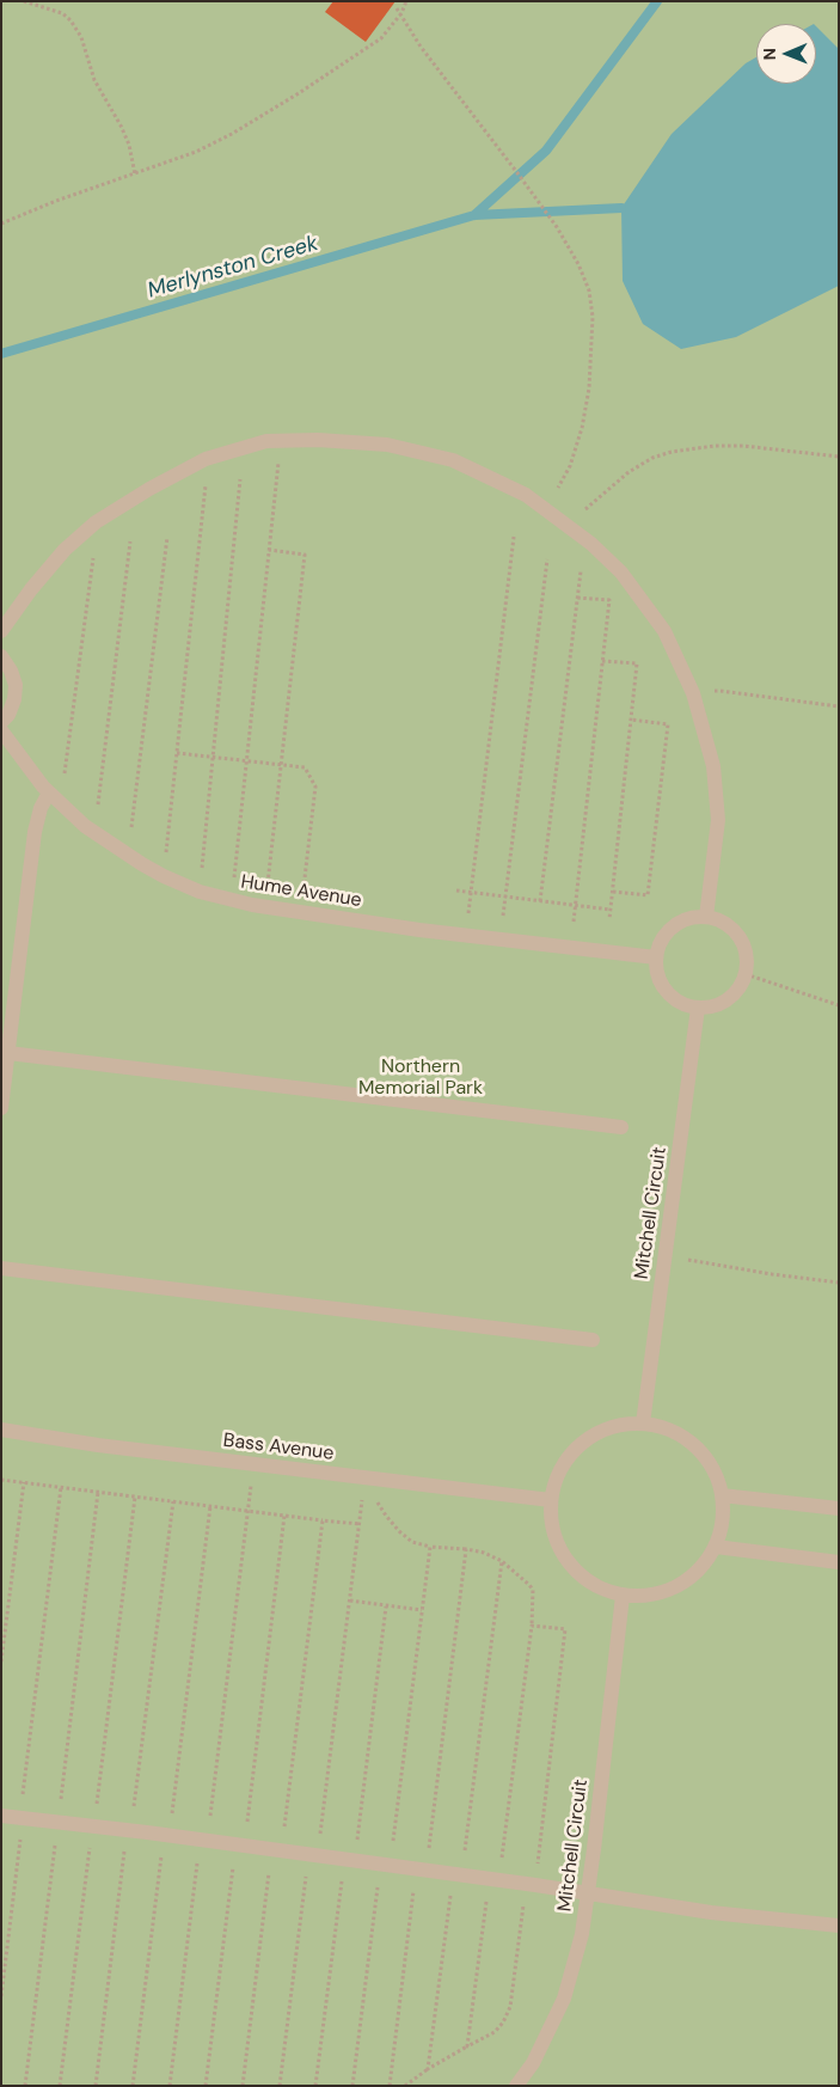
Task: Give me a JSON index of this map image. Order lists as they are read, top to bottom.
{
  "streets": {
    "lane": ["Hume Avenue", "Mitchell Circuit", "Bass Avenue"]
  },
  "crossings": [
    ["Hume Avenue", "Mitchell Circuit"],
    ["Mitchell Circuit", "Bass Avenue"]
  ],
  "water": ["Merlynston Creek"],
  "parks": ["Northern Memorial Park"],
  "north": "left"
}
